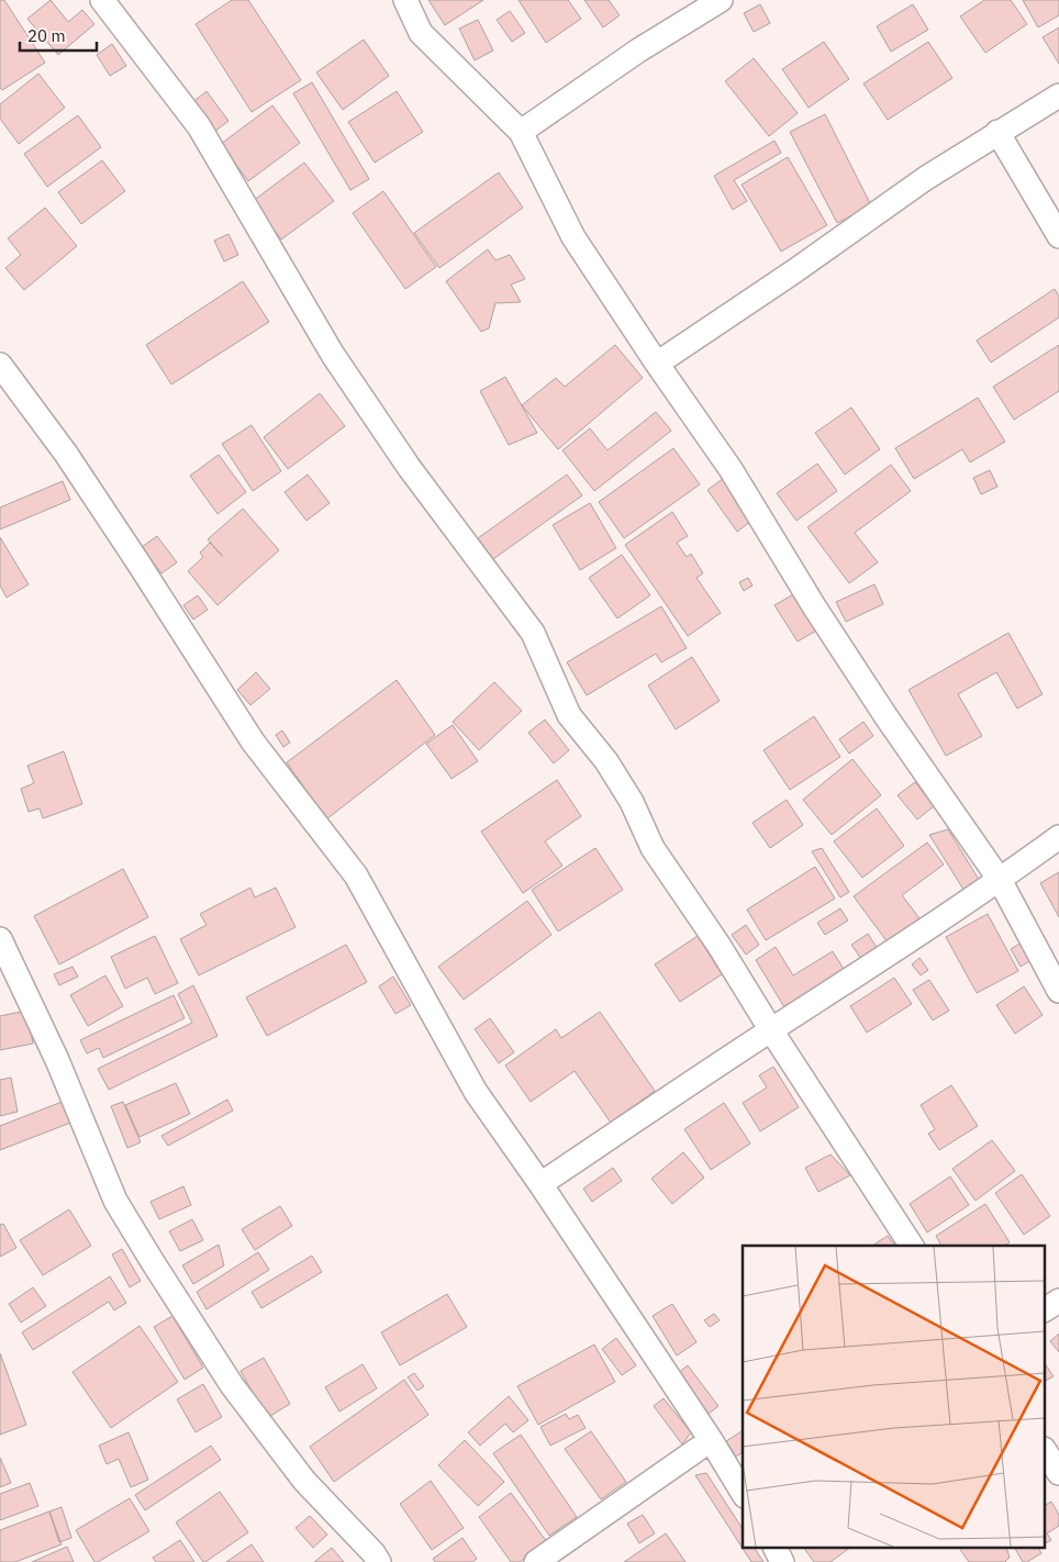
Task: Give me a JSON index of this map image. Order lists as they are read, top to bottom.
{
  "scale_bar": "20 m"
}
